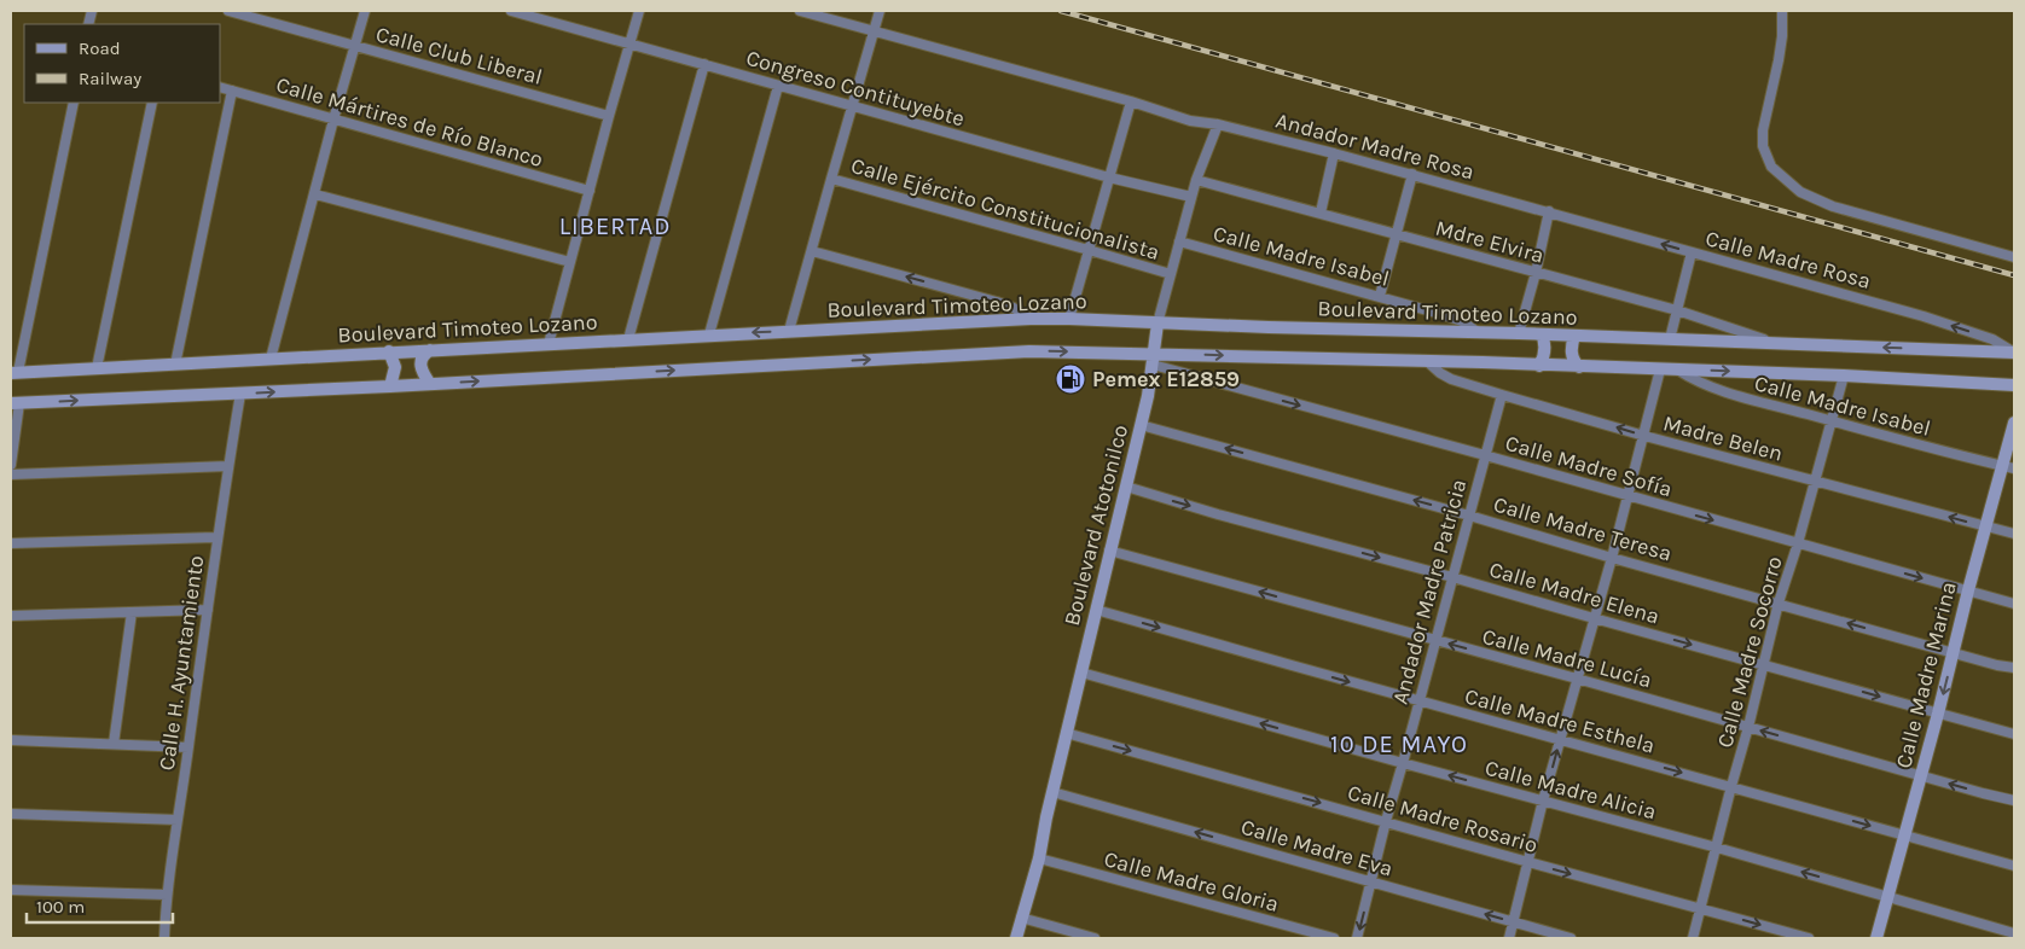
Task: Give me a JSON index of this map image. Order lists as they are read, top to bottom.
{
  "streets": {
    "main road": ["Boulevard Timoteo Lozano", "Boulevard Atotonilco", "Calle Madre Marina"],
    "street": [
      "Calle Club Liberal",
      "Congreso Contituyebte",
      "Calle Mártires de Río Blanco",
      "Andador Madre Rosa",
      "Calle Ejército Constitucionalista",
      "Mdre Elvira",
      "Calle Madre Isabel",
      "Calle Madre Rosa",
      "Madre Belen",
      "Calle Madre Sofía",
      "Calle Madre Teresa",
      "Andador Madre Patricia",
      "Calle Madre Elena",
      "Calle Madre Socorro",
      "Calle Madre Lucía",
      "Calle H. Ayuntamiento",
      "Calle Madre Esthela",
      "Calle Madre Alicia",
      "Calle Madre Rosario",
      "Calle Madre Eva",
      "Calle Madre Gloria"
    ]
  },
  "crossings": [
    ["Congreso Contituyebte", "Boulevard Atotonilco"],
    ["Andador Madre Rosa", "Calle Madre Rosa"],
    ["Andador Madre Rosa", "Boulevard Atotonilco"],
    ["Calle Ejército Constitucionalista", "Boulevard Atotonilco"],
    ["Mdre Elvira", "Boulevard Timoteo Lozano"],
    ["Mdre Elvira", "Boulevard Atotonilco"],
    ["Calle Madre Isabel", "Boulevard Timoteo Lozano"],
    ["Calle Madre Isabel", "Boulevard Atotonilco"],
    ["Calle Madre Isabel", "Calle Madre Socorro"],
    ["Calle Madre Isabel", "Calle Madre Marina"],
    ["Calle Madre Rosa", "Boulevard Timoteo Lozano"],
    ["Boulevard Timoteo Lozano", "Boulevard Atotonilco"],
    ["Madre Belen", "Andador Madre Patricia"],
    ["Madre Belen", "Calle Madre Socorro"],
    ["Madre Belen", "Calle Madre Marina"],
    ["Calle Madre Sofía", "Boulevard Atotonilco"],
    ["Calle Madre Sofía", "Andador Madre Patricia"],
    ["Calle Madre Sofía", "Calle Madre Socorro"],
    ["Calle Madre Sofía", "Calle Madre Marina"],
    ["Boulevard Atotonilco", "Calle Madre Teresa"],
    ["Boulevard Atotonilco", "Calle Madre Elena"],
    ["Boulevard Atotonilco", "Calle Madre Lucía"],
    ["Boulevard Atotonilco", "Calle Madre Esthela"],
    ["Boulevard Atotonilco", "Calle Madre Alicia"],
    ["Boulevard Atotonilco", "Calle Madre Rosario"],
    ["Boulevard Atotonilco", "Calle Madre Eva"],
    ["Boulevard Atotonilco", "Calle Madre Gloria"],
    ["Calle Madre Teresa", "Andador Madre Patricia"],
    ["Calle Madre Teresa", "Calle Madre Socorro"],
    ["Calle Madre Teresa", "Calle Madre Marina"],
    ["Andador Madre Patricia", "Calle Madre Elena"],
    ["Andador Madre Patricia", "Calle Madre Lucía"],
    ["Andador Madre Patricia", "Calle Madre Esthela"],
    ["Andador Madre Patricia", "Calle Madre Alicia"],
    ["Andador Madre Patricia", "Calle Madre Rosario"],
    ["Andador Madre Patricia", "Calle Madre Eva"],
    ["Calle Madre Elena", "Calle Madre Socorro"],
    ["Calle Madre Elena", "Calle Madre Marina"],
    ["Calle Madre Socorro", "Calle Madre Lucía"],
    ["Calle Madre Socorro", "Calle Madre Esthela"],
    ["Calle Madre Socorro", "Calle Madre Alicia"],
    ["Calle Madre Socorro", "Calle Madre Rosario"],
    ["Calle Madre Lucía", "Calle Madre Marina"],
    ["Calle Madre Marina", "Calle Madre Esthela"],
    ["Calle Madre Marina", "Calle Madre Alicia"]
  ],
  "one_way": [
    "Calle Madre Rosa",
    "Madre Belen",
    "Calle Madre Sofía",
    "Calle Madre Teresa",
    "Calle Madre Elena",
    "Calle Madre Lucía",
    "Calle Madre Esthela",
    "Calle Madre Alicia",
    "Calle Madre Rosario",
    "Calle Madre Eva"
  ],
  "districts": ["LIBERTAD", "10 DE MAYO"],
  "places": {
    "fuel station": ["Pemex E12859"]
  },
  "legend": ["Road", "Railway"],
  "scale_bar": "100 m"
}
